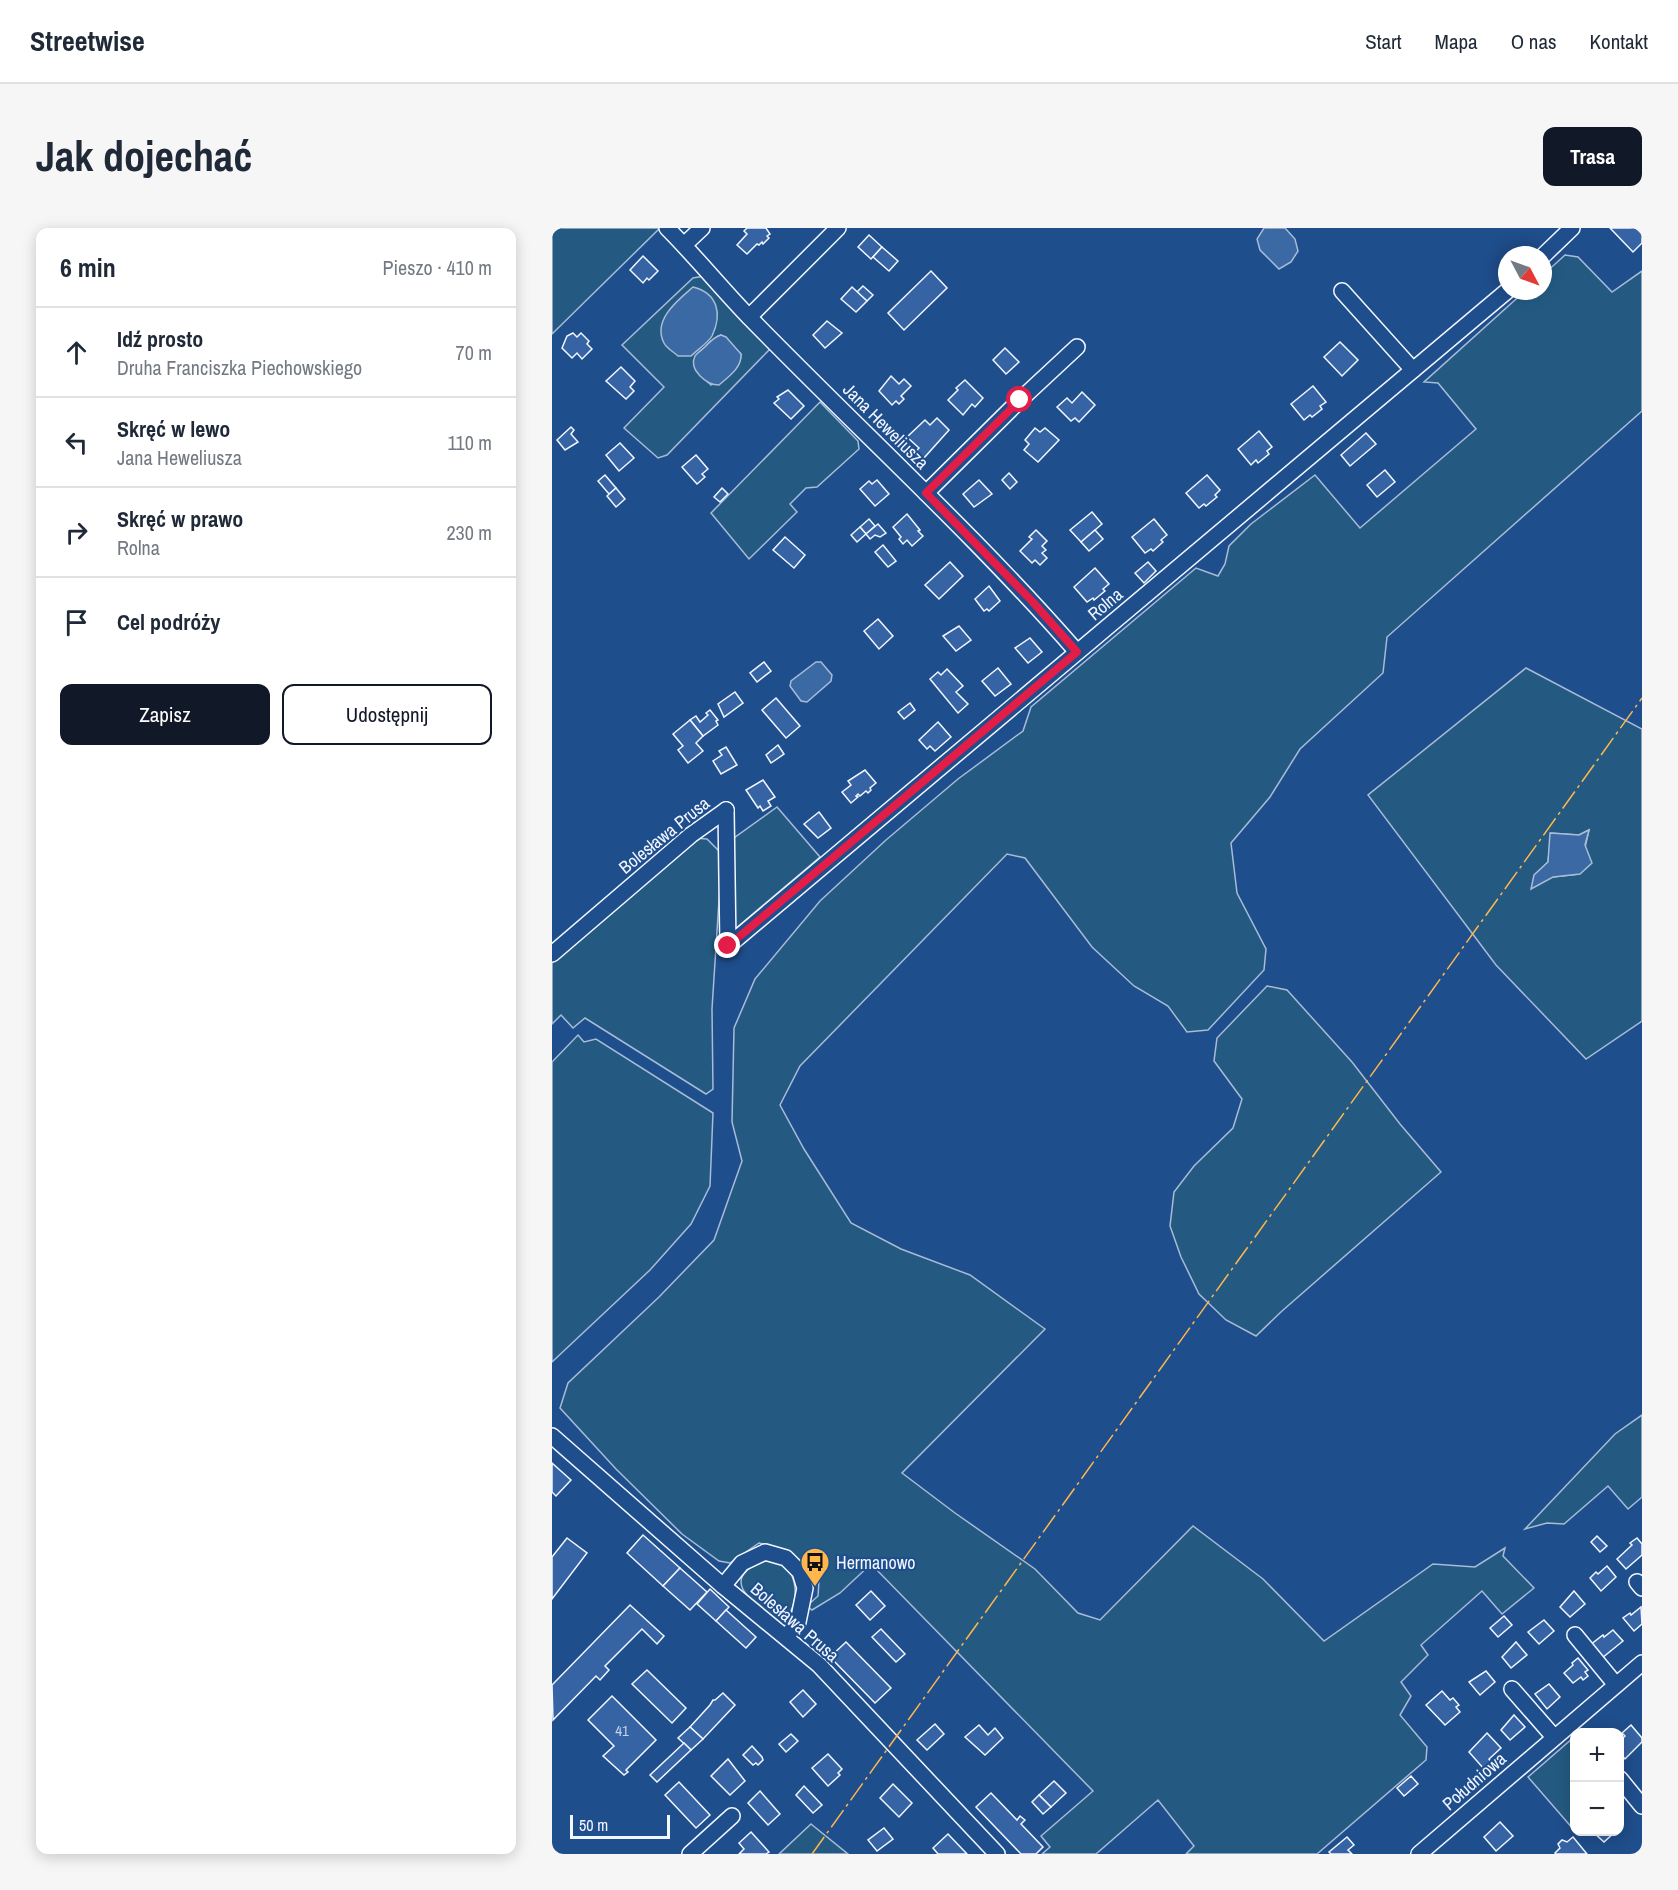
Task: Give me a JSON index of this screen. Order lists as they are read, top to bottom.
{
  "streets": {
    "street": [
      "Jana Heweliusza",
      "Rolna",
      "Bolesława Prusa",
      "Południowa"
    ]
  },
  "crossings": [
    ["Jana Heweliusza", "Rolna"],
    ["Rolna", "Bolesława Prusa"]
  ],
  "places": {
    "bus stop": ["Hermanowo"]
  },
  "house_numbers": ["41"],
  "scale_bar": "50 m",
  "north": "bottom right",
  "page": {
    "header": "Streetwise",
    "nav": [
      "Start",
      "Mapa",
      "O nas",
      "Kontakt"
    ],
    "buttons": [
      "Trasa",
      ["Zapisz", "Udostępnij"]
    ],
    "title": "Jak dojechać",
    "heading": ["6 min", "Pieszo · 410 m"],
    "list": [
      ["Idź prosto", "Druha Franciszka Piechowskiego", "70 m"],
      ["Skręć w lewo", "Jana Heweliusza", "110 m"],
      ["Skręć w prawo", "Rolna", "230 m"],
      "Cel podróży"
    ],
    "map_buttons": ["+", "−"],
    "scale": "50 m"
  }
}
